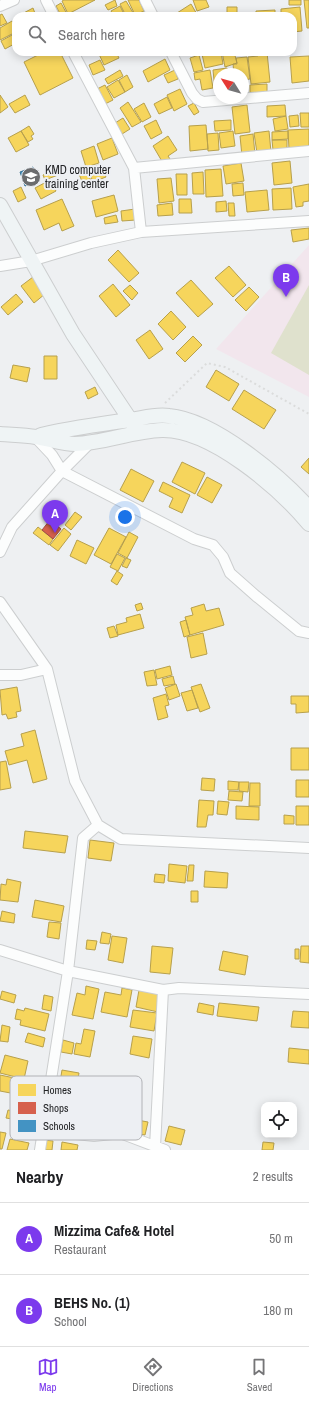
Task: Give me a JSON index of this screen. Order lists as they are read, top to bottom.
{
  "places": {
    "school or university": ["KMD computer training center"]
  },
  "legend": ["Homes", "Shops", "Schools"],
  "north": "top left",
  "page": {
    "search": "Search here",
    "pins": ["B", "A"],
    "heading": ["Nearby", "2 results"],
    "list": [
      {
        "mark": "A",
        "name": "Mizzima Cafe& Hotel",
        "note": "Restaurant",
        "value": "50 m"
      },
      {
        "mark": "B",
        "name": "BEHS No. (1)",
        "note": "School",
        "value": "180 m"
      }
    ],
    "nav": ["Map", "Directions", "Saved"]
  }
}
